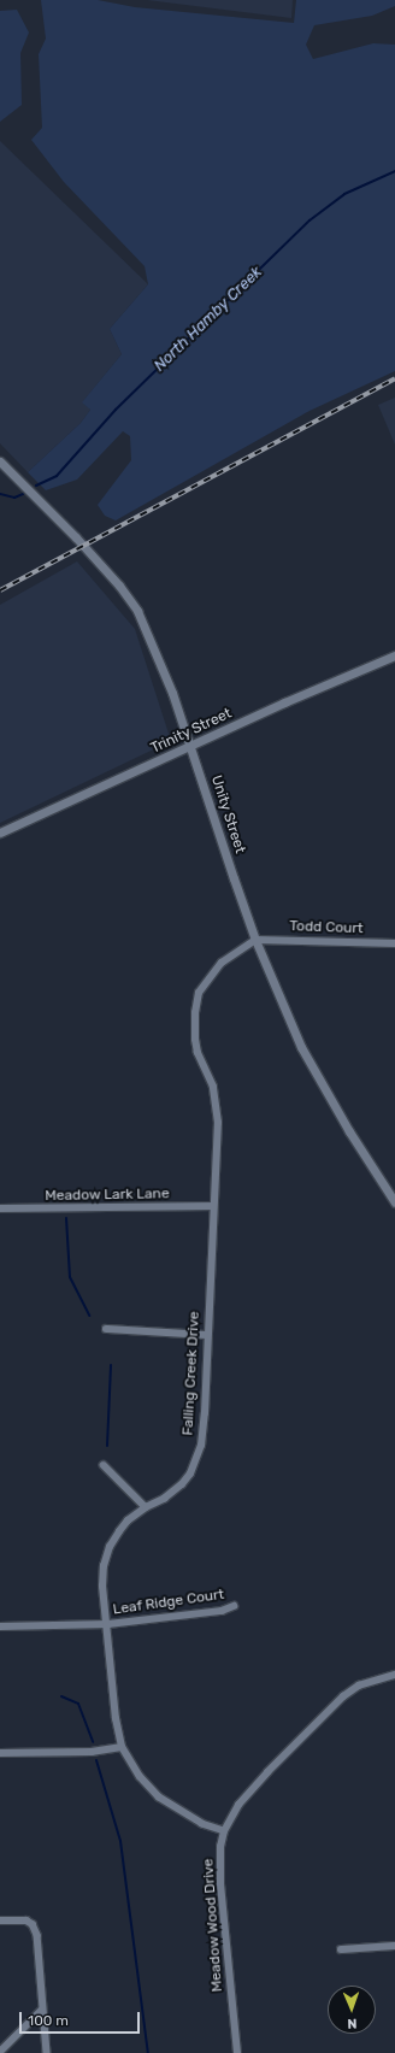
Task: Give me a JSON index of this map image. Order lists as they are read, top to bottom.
{
  "streets": {
    "street": [
      "Trinity Street",
      "Unity Street",
      "Todd Court",
      "Meadow Lark Lane",
      "Falling Creek Drive",
      "Leaf Ridge Court",
      "Meadow Wood Drive"
    ]
  },
  "crossings": [
    ["Trinity Street", "Unity Street"],
    ["Unity Street", "Todd Court"],
    ["Unity Street", "Falling Creek Drive"],
    ["Todd Court", "Falling Creek Drive"],
    ["Meadow Lark Lane", "Falling Creek Drive"],
    ["Falling Creek Drive", "Leaf Ridge Court"],
    ["Falling Creek Drive", "Meadow Wood Drive"]
  ],
  "water": ["North Hamby Creek"],
  "scale_bar": "100 m",
  "north": "bottom"
}
